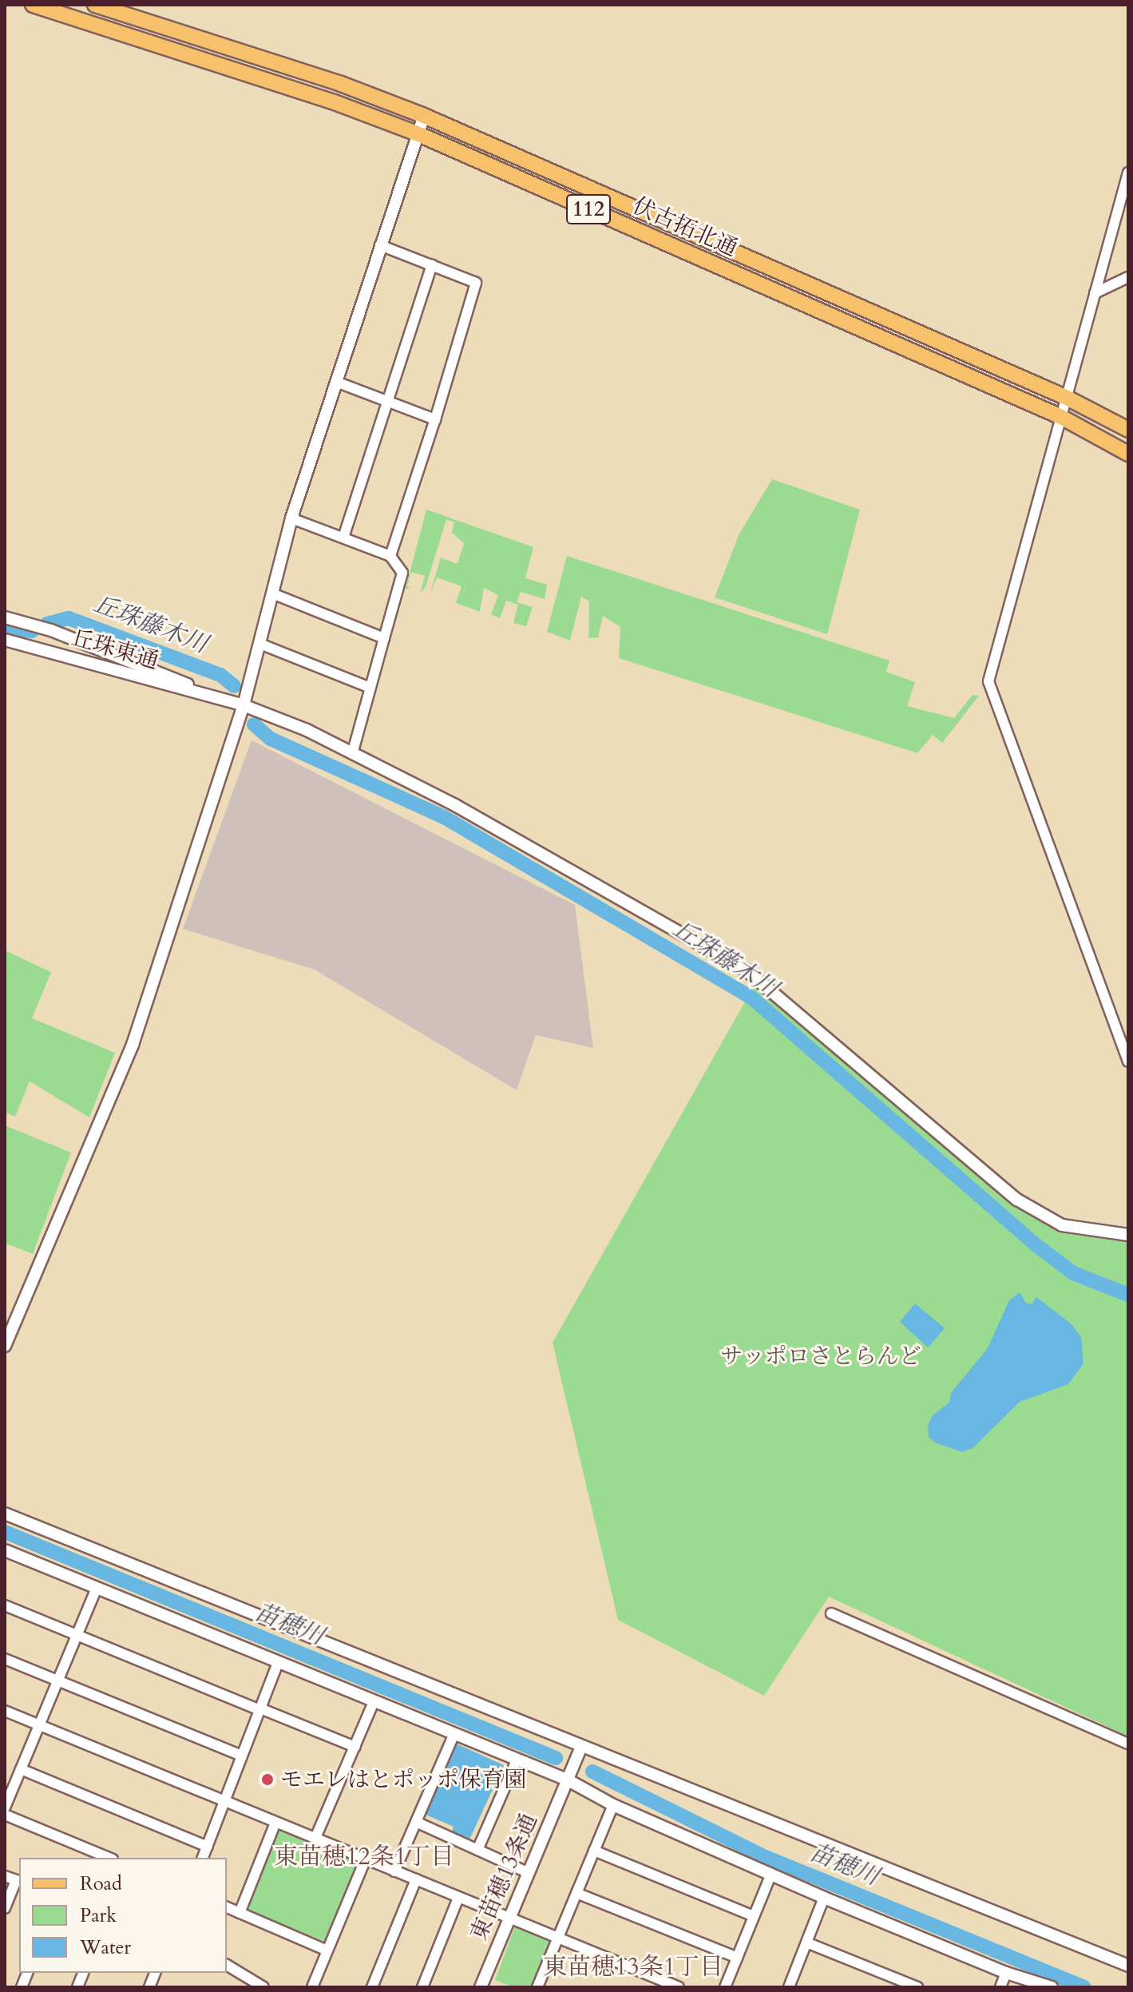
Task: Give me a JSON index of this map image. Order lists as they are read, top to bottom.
{
  "streets": {
    "main road": ["112", "伏古拓北通"],
    "street": ["丘珠東通", "東苗穂13条通"]
  },
  "districts": ["東苗穂12条1丁目", "東苗穂13条1丁目"],
  "water": ["丘珠藤木川", "苗穂川"],
  "parks": ["サッポロさとらんど"],
  "places": ["モエレはとポッポ保育園"],
  "legend": ["Road", "Park", "Water"]
}
